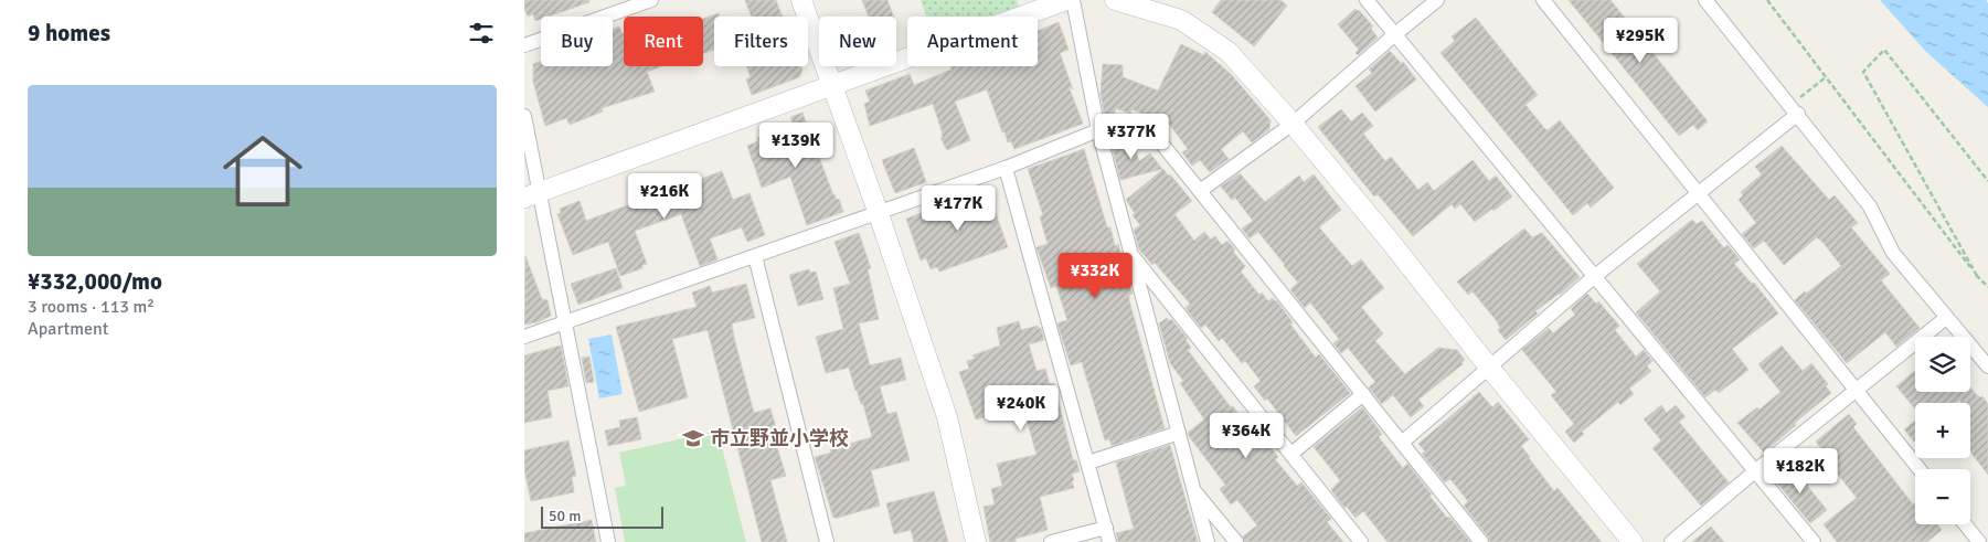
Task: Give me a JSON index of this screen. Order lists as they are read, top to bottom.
{
  "places": {
    "school or university": ["市立野並小学校"]
  },
  "scale_bar": "50 m",
  "page": {
    "heading": "9 homes",
    "chip": [
      "Buy",
      "Rent",
      "Filters",
      "New",
      "Apartment"
    ],
    "price": [
      "¥295K",
      "¥377K",
      "¥139K",
      "¥216K",
      "¥177K",
      "¥332K",
      "¥240K",
      "¥364K",
      "¥182K"
    ],
    "list": [
      {
        "name": "¥332,000/mo",
        "note": "3 rooms · 113 m² · Apartment"
      }
    ],
    "map_buttons": ["+", "−"],
    "scale": "50 m"
  }
}
